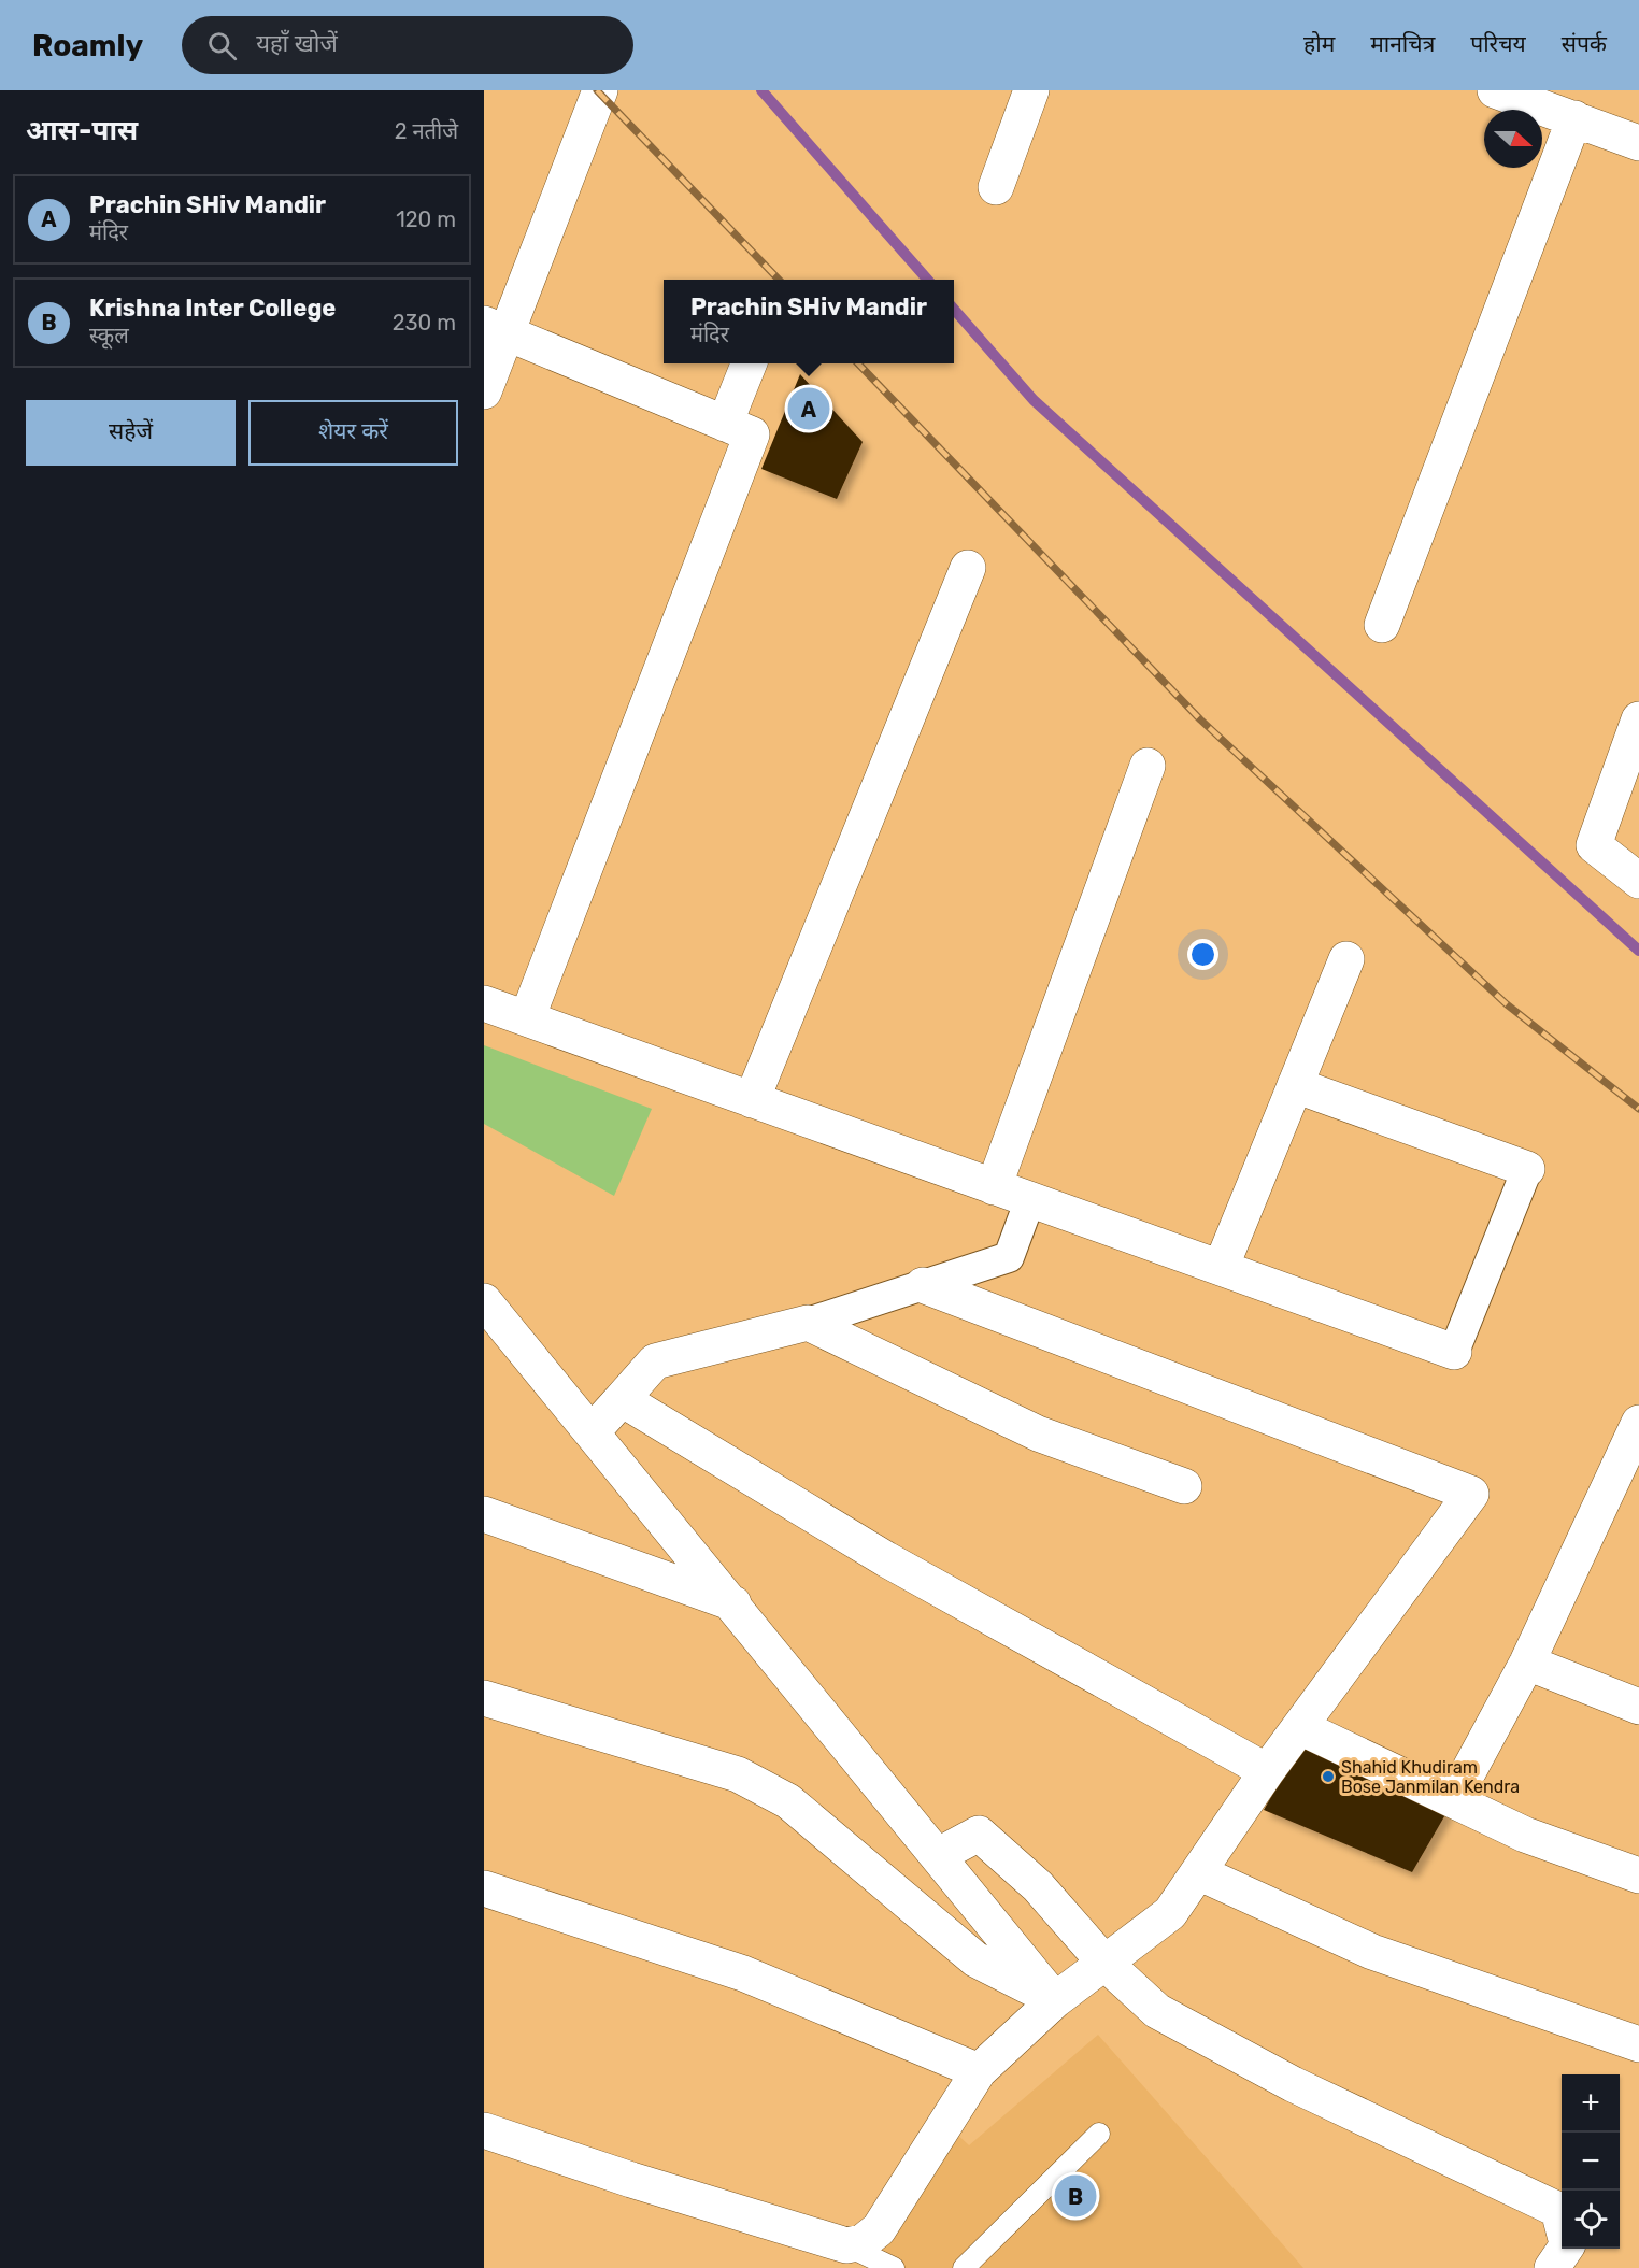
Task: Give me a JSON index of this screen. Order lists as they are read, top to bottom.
{
  "places": ["Shahid Khudiram Bose Janmilan Kendra"],
  "north": "right",
  "page": {
    "header": "Roamly",
    "search": "यहाँ खोजें",
    "nav": [
      "होम",
      "मानचित्र",
      "परिचय",
      "संपर्क"
    ],
    "heading": ["आस-पास", "2 नतीजे"],
    "list": [
      {
        "mark": "A",
        "name": "Prachin SHiv Mandir",
        "note": "मंदिर",
        "value": "120 m"
      },
      {
        "mark": "B",
        "name": "Krishna Inter College",
        "note": "स्कूल",
        "value": "230 m"
      }
    ],
    "popup": ["Prachin SHiv Mandir", "मंदिर"],
    "buttons": ["सहेजें", "शेयर करें"],
    "pins": ["A", "B"],
    "map_buttons": ["+", "−"]
  }
}
